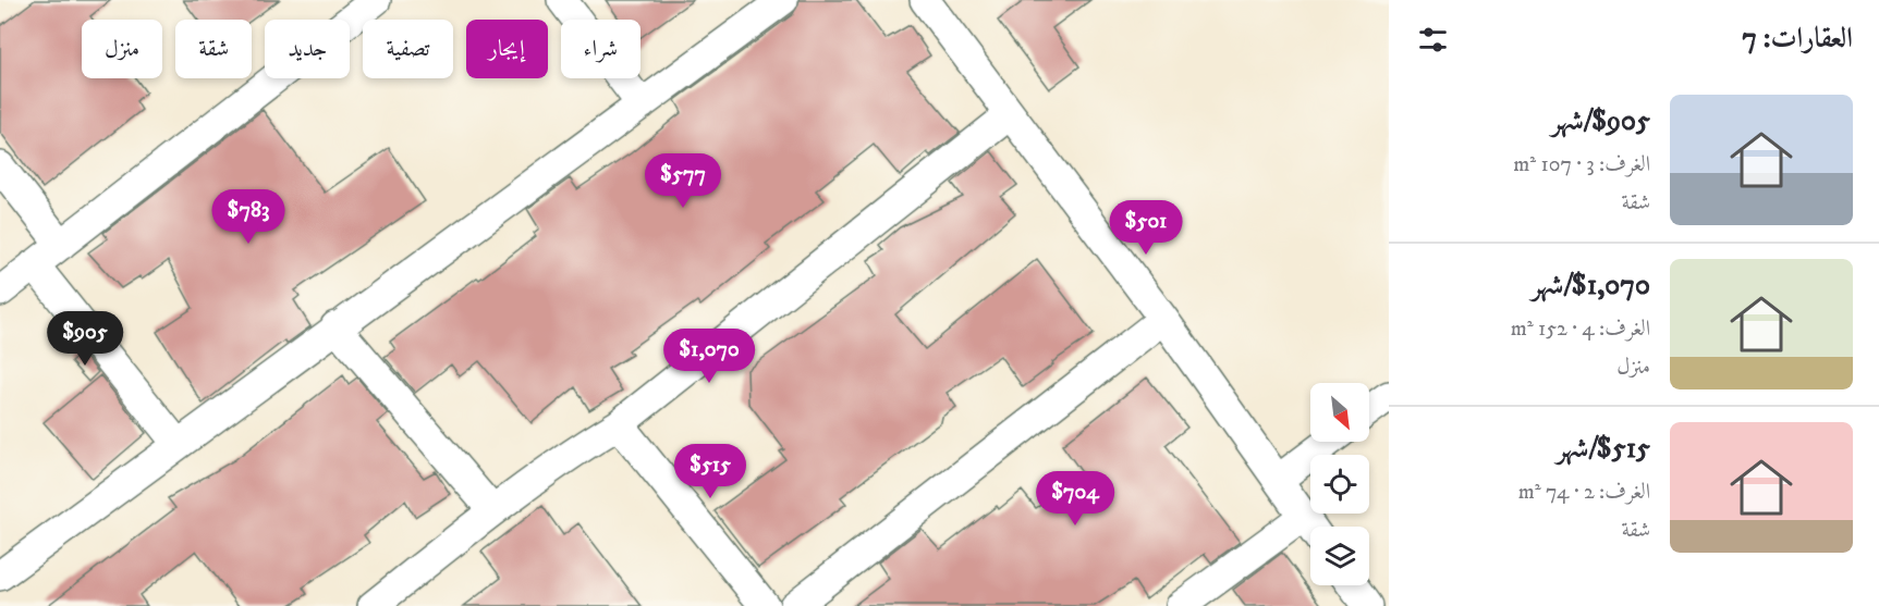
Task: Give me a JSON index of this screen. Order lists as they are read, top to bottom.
{
  "north": "bottom right",
  "page": {
    "heading": "العقارات: 7",
    "chip": [
      "شراء",
      "إيجار",
      "تصفية",
      "جديد",
      "شقة",
      "منزل"
    ],
    "list": [
      {
        "name": "$905/شهر",
        "note": "الغرف: 3 · 107 m² · شقة"
      },
      {
        "name": "$1,070/شهر",
        "note": "الغرف: 4 · 152 m² · منزل"
      },
      {
        "name": "$515/شهر",
        "note": "الغرف: 2 · 74 m² · شقة"
      }
    ],
    "price": [
      "$577",
      "$783",
      "$501",
      "$905",
      "$1,070",
      "$515",
      "$704"
    ]
  }
}
